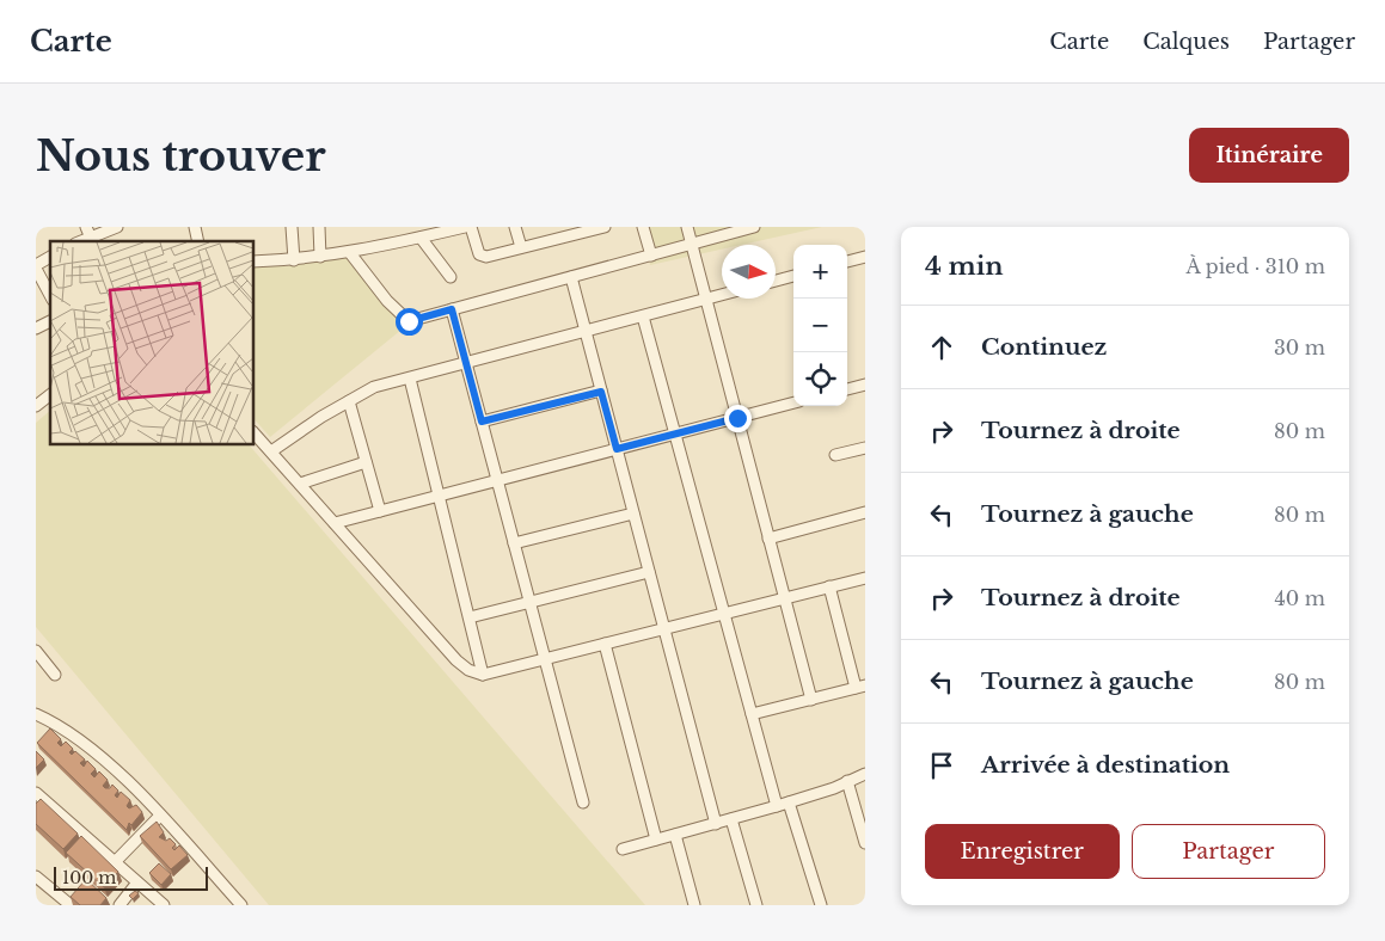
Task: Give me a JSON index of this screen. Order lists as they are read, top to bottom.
{
  "scale_bar": "100 m",
  "north": "right",
  "page": {
    "header": "Carte",
    "nav": ["Carte", "Calques", "Partager"],
    "buttons": [
      "Itinéraire",
      ["Enregistrer", "Partager"]
    ],
    "title": "Nous trouver",
    "heading": ["4 min", "À pied · 310 m"],
    "map_buttons": ["+", "−"],
    "list": [
      ["Continuez", "30 m"],
      ["Tournez à droite", "80 m"],
      ["Tournez à gauche", "80 m"],
      ["Tournez à droite", "40 m"],
      ["Tournez à gauche", "80 m"],
      "Arrivée à destination"
    ],
    "scale": "100 m"
  }
}
